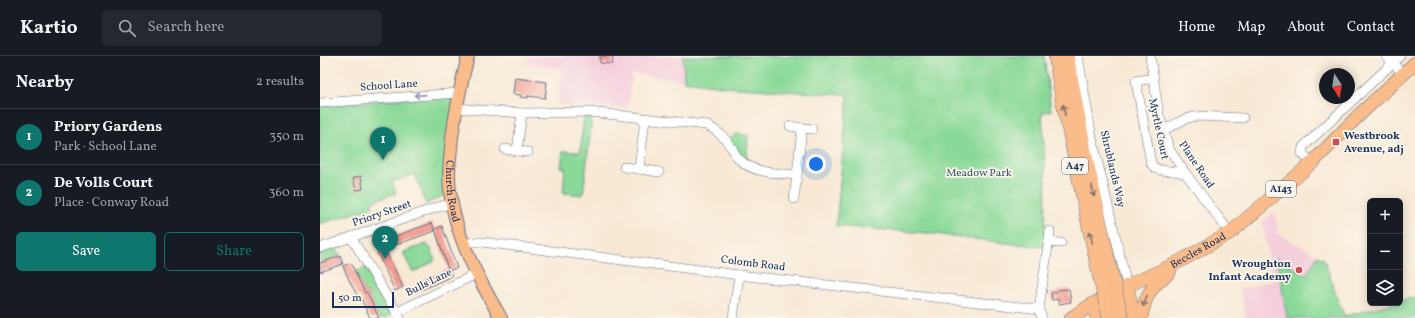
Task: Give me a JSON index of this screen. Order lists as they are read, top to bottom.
{
  "streets": {
    "highway": ["A47", "A143", "Beccles Road"],
    "main road": ["Church Road"],
    "street": [
      "School Lane",
      "Myrtle Court",
      "Plane Road",
      "Shrublands Way",
      "Priory Street",
      "Colomb Road",
      "Bulls Lane"
    ]
  },
  "crossings": [
    ["School Lane", "Church Road"],
    ["Myrtle Court", "Plane Road"],
    ["Plane Road", "Beccles Road"],
    ["Shrublands Way", "Beccles Road"],
    ["Church Road", "Priory Street"],
    ["Church Road", "Colomb Road"]
  ],
  "one_way": ["School Lane"],
  "parks": ["Meadow Park"],
  "places": {
    "transit": ["Westbrook Avenue, adj"],
    "other": ["Wroughton Infant Academy"]
  },
  "scale_bar": "50 m",
  "north": "bottom",
  "page": {
    "header": "Kartio",
    "search": "Search here",
    "nav": [
      "Home",
      "Map",
      "About",
      "Contact"
    ],
    "heading": ["Nearby", "2 results"],
    "list": [
      {
        "mark": "1",
        "name": "Priory Gardens",
        "note": "Park · School Lane",
        "value": "350 m"
      },
      {
        "mark": "2",
        "name": "De Volls Court",
        "note": "Place · Conway Road",
        "value": "360 m"
      }
    ],
    "pins": ["1", "2"],
    "map_buttons": ["+", "−"],
    "buttons": ["Save", "Share"],
    "scale": "50 m"
  }
}
